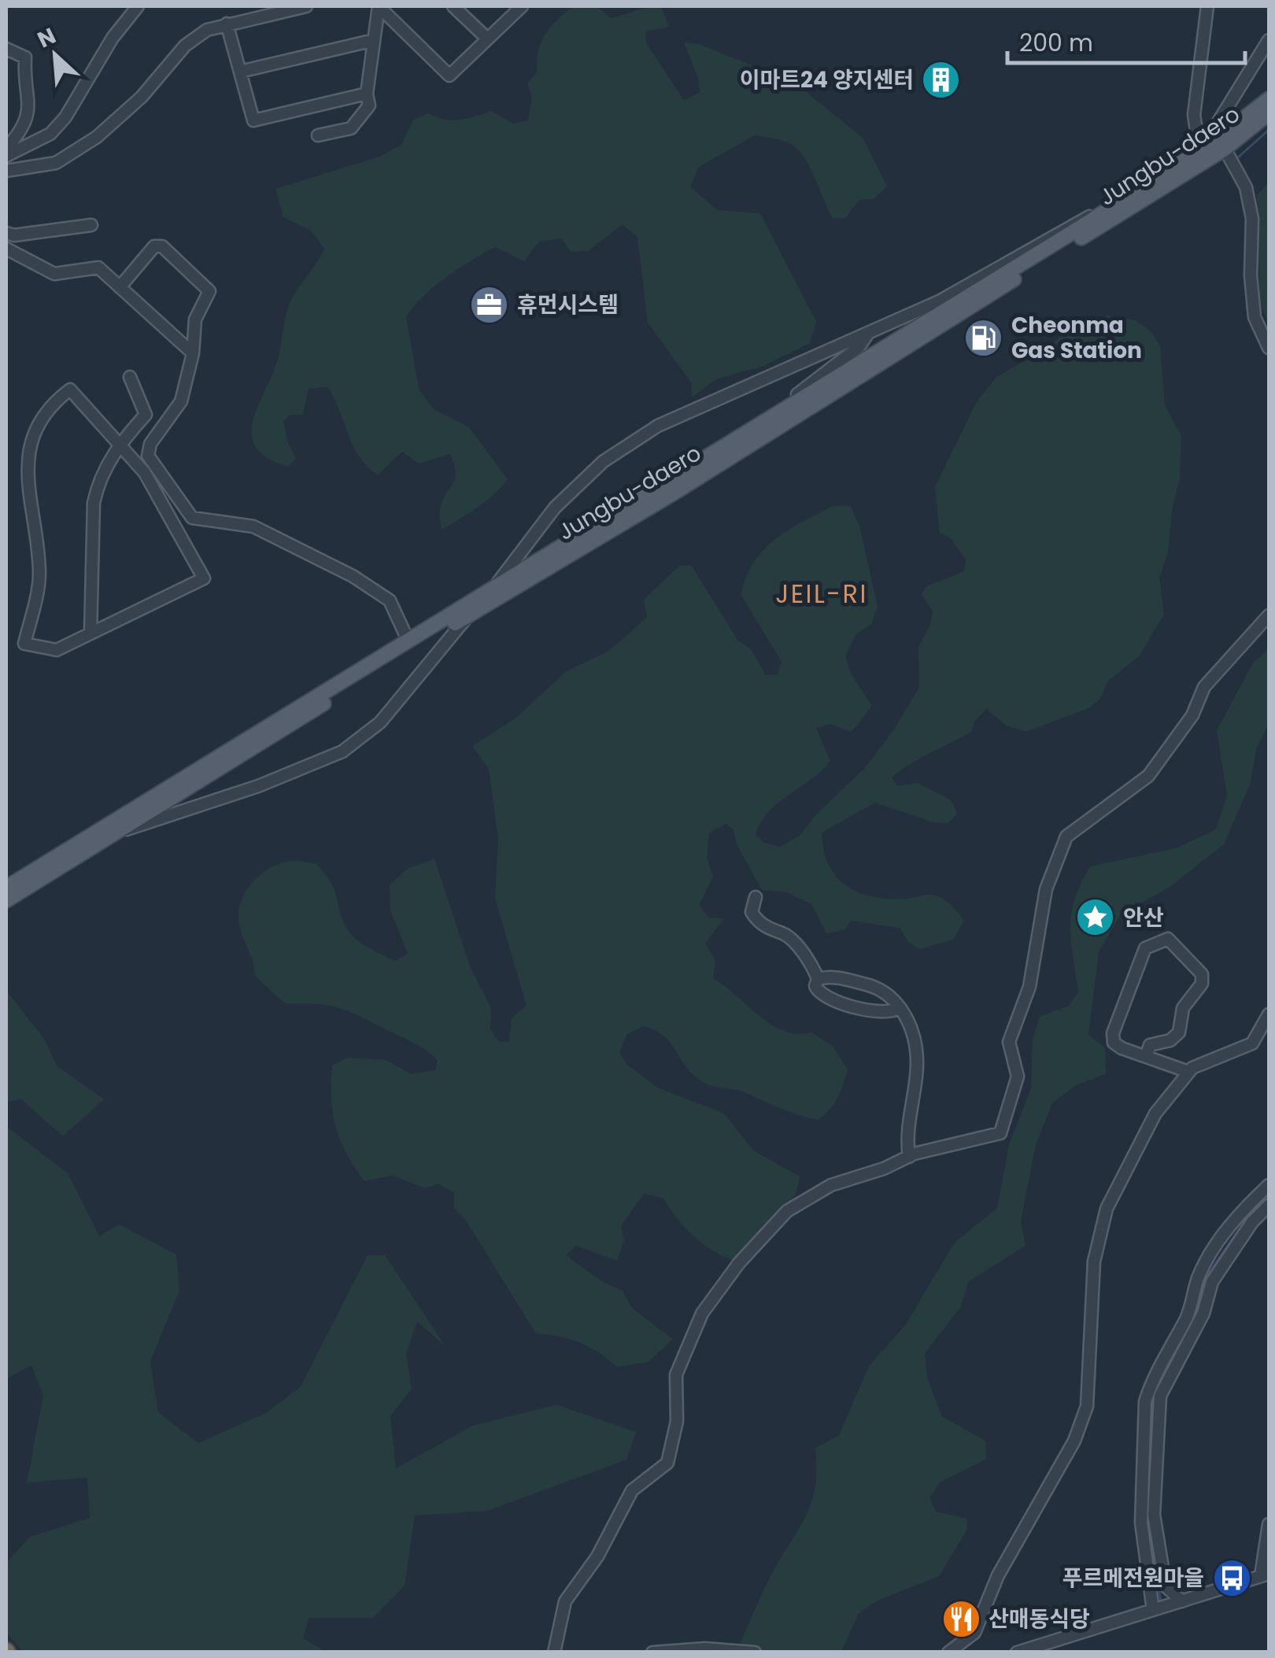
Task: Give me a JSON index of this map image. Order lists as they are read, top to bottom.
{
  "streets": {
    "main road": ["Jungbu-daero"]
  },
  "districts": ["JEIL-RI"],
  "places": {
    "building": ["이마트24 양지센터"],
    "office": ["휴먼시스템"],
    "fuel station": ["Cheonma Gas Station"],
    "place": ["안산"],
    "bus stop": ["푸르메전원마을"],
    "restaurant": ["산매동식당"]
  },
  "scale_bar": "200 m",
  "north": "top left"
}
